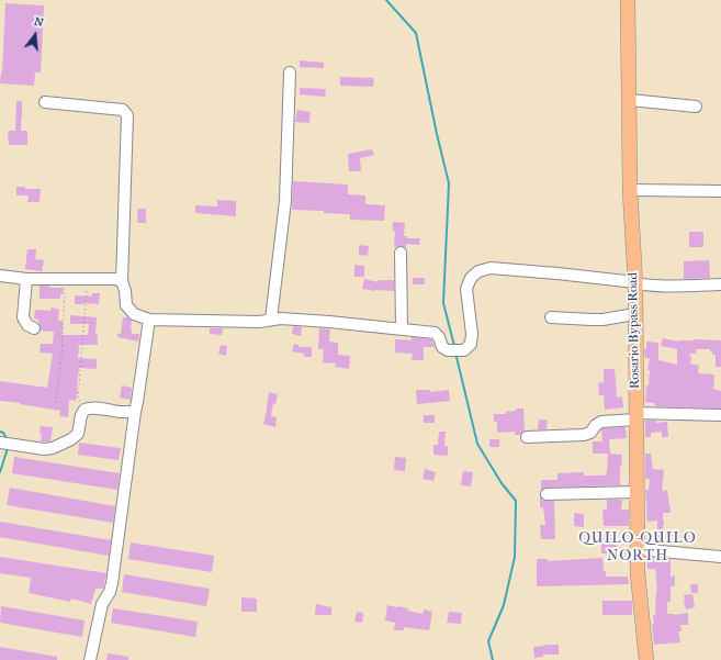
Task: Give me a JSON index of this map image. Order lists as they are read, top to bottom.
{
  "streets": {
    "main road": ["Rosario Bypass Road"]
  },
  "districts": ["QUILO-QUILO NORTH"],
  "north": "top"
}
